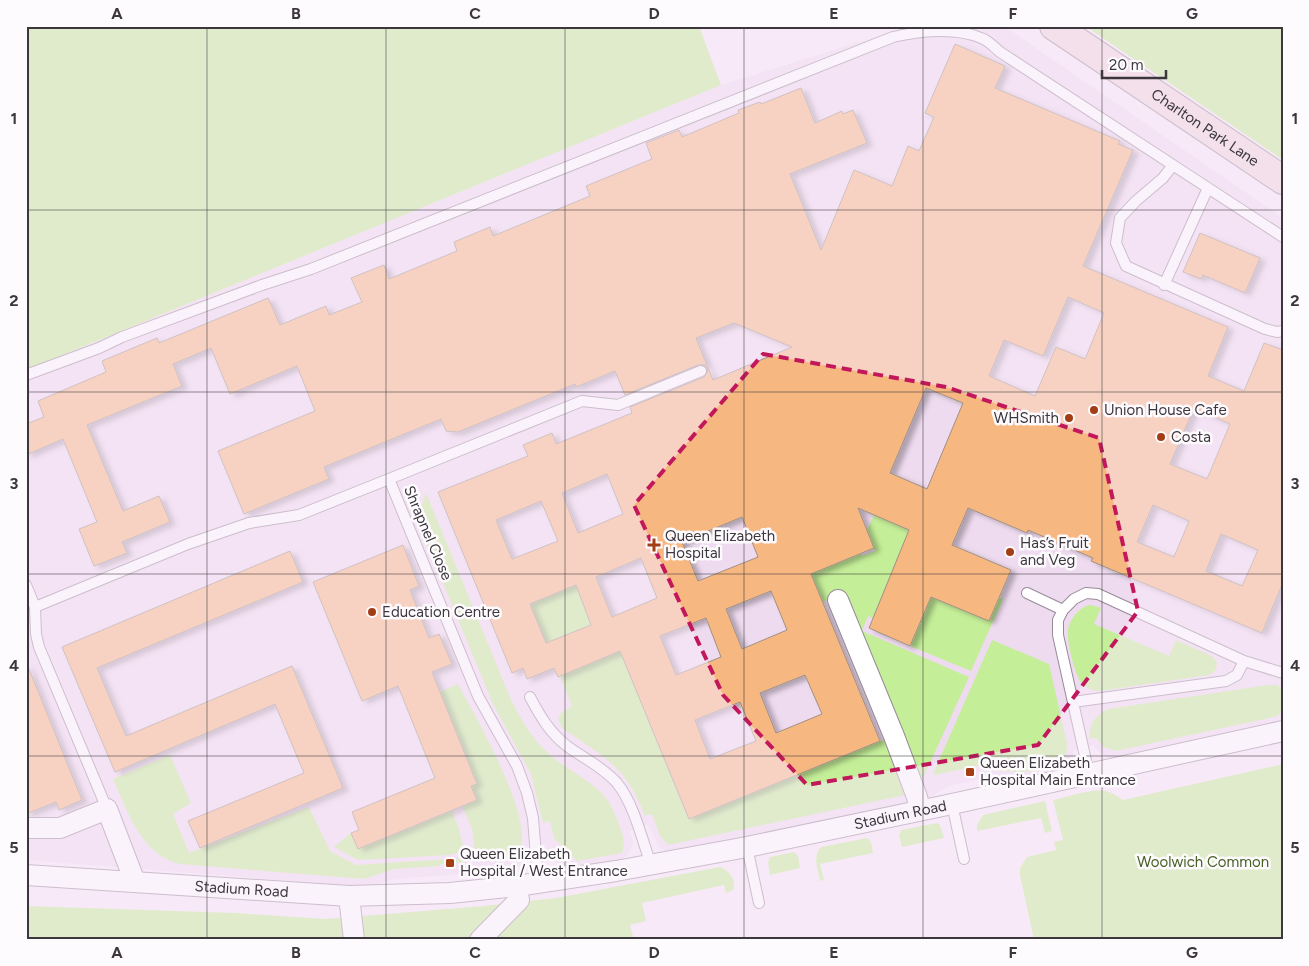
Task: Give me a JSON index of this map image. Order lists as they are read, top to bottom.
{
  "streets": {
    "street": ["Charlton Park Lane", "Stadium Road"],
    "lane": ["Shrapnel Close"]
  },
  "crossings": [
    ["Shrapnel Close", "Stadium Road"]
  ],
  "parks": ["Woolwich Common"],
  "places": {
    "other": [
      "Union House Cafe",
      "WHSmith",
      "Costa",
      "Has’s Fruit and Veg",
      "Education Centre"
    ],
    "health": ["Queen Elizabeth Hospital"],
    "transit": ["Queen Elizabeth Hospital Main Entrance", "Queen Elizabeth Hospital / West Entrance"]
  },
  "scale_bar": "20 m",
  "grid": {
    "columns": [
      "A",
      "B",
      "C",
      "D",
      "E",
      "F",
      "G"
    ],
    "rows": [
      "1",
      "2",
      "3",
      "4",
      "5"
    ]
  }
}
